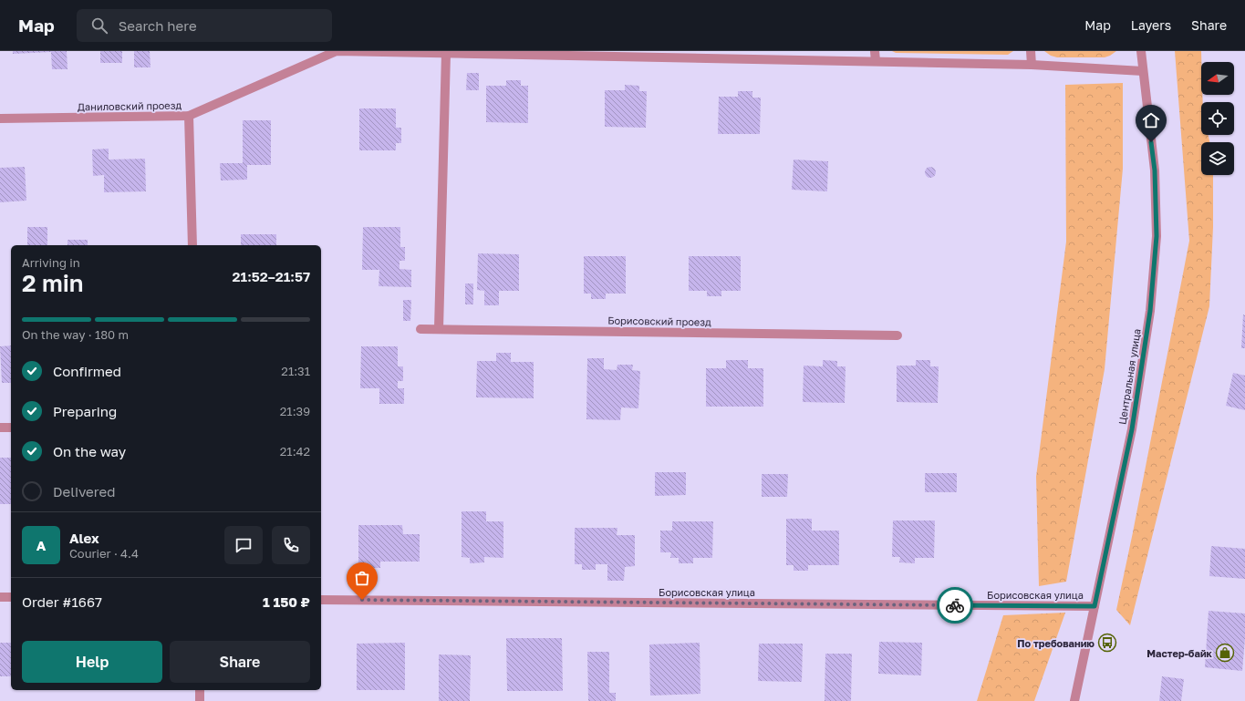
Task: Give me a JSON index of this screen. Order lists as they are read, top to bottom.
{
  "streets": {
    "street": [
      "Даниловский проезд",
      "Борисовский проезд",
      "Центральная улица",
      "Борисовская улица"
    ]
  },
  "crossings": [
    ["Даниловский проезд", "Центральная улица"],
    ["Центральная улица", "Борисовская улица"]
  ],
  "places": {
    "bus stop": ["По требованию"],
    "shop": ["Мастер-байк"]
  },
  "north": "left",
  "page": {
    "header": "Map",
    "search": "Search here",
    "nav": ["Map", "Layers", "Share"],
    "heading": ["2 min", "Arriving in", "21:52–21:57"],
    "panel": [
      "Alex",
      "Courier · 4.4",
      "Order #1667",
      "1 150 ₽"
    ],
    "bar": "On the way · 180 m",
    "list": [
      ["Confirmed", "21:31"],
      ["Preparing", "21:39"],
      ["On the way", "21:42"],
      "Delivered"
    ],
    "round": "A",
    "buttons": ["Help", "Share"]
  }
}
